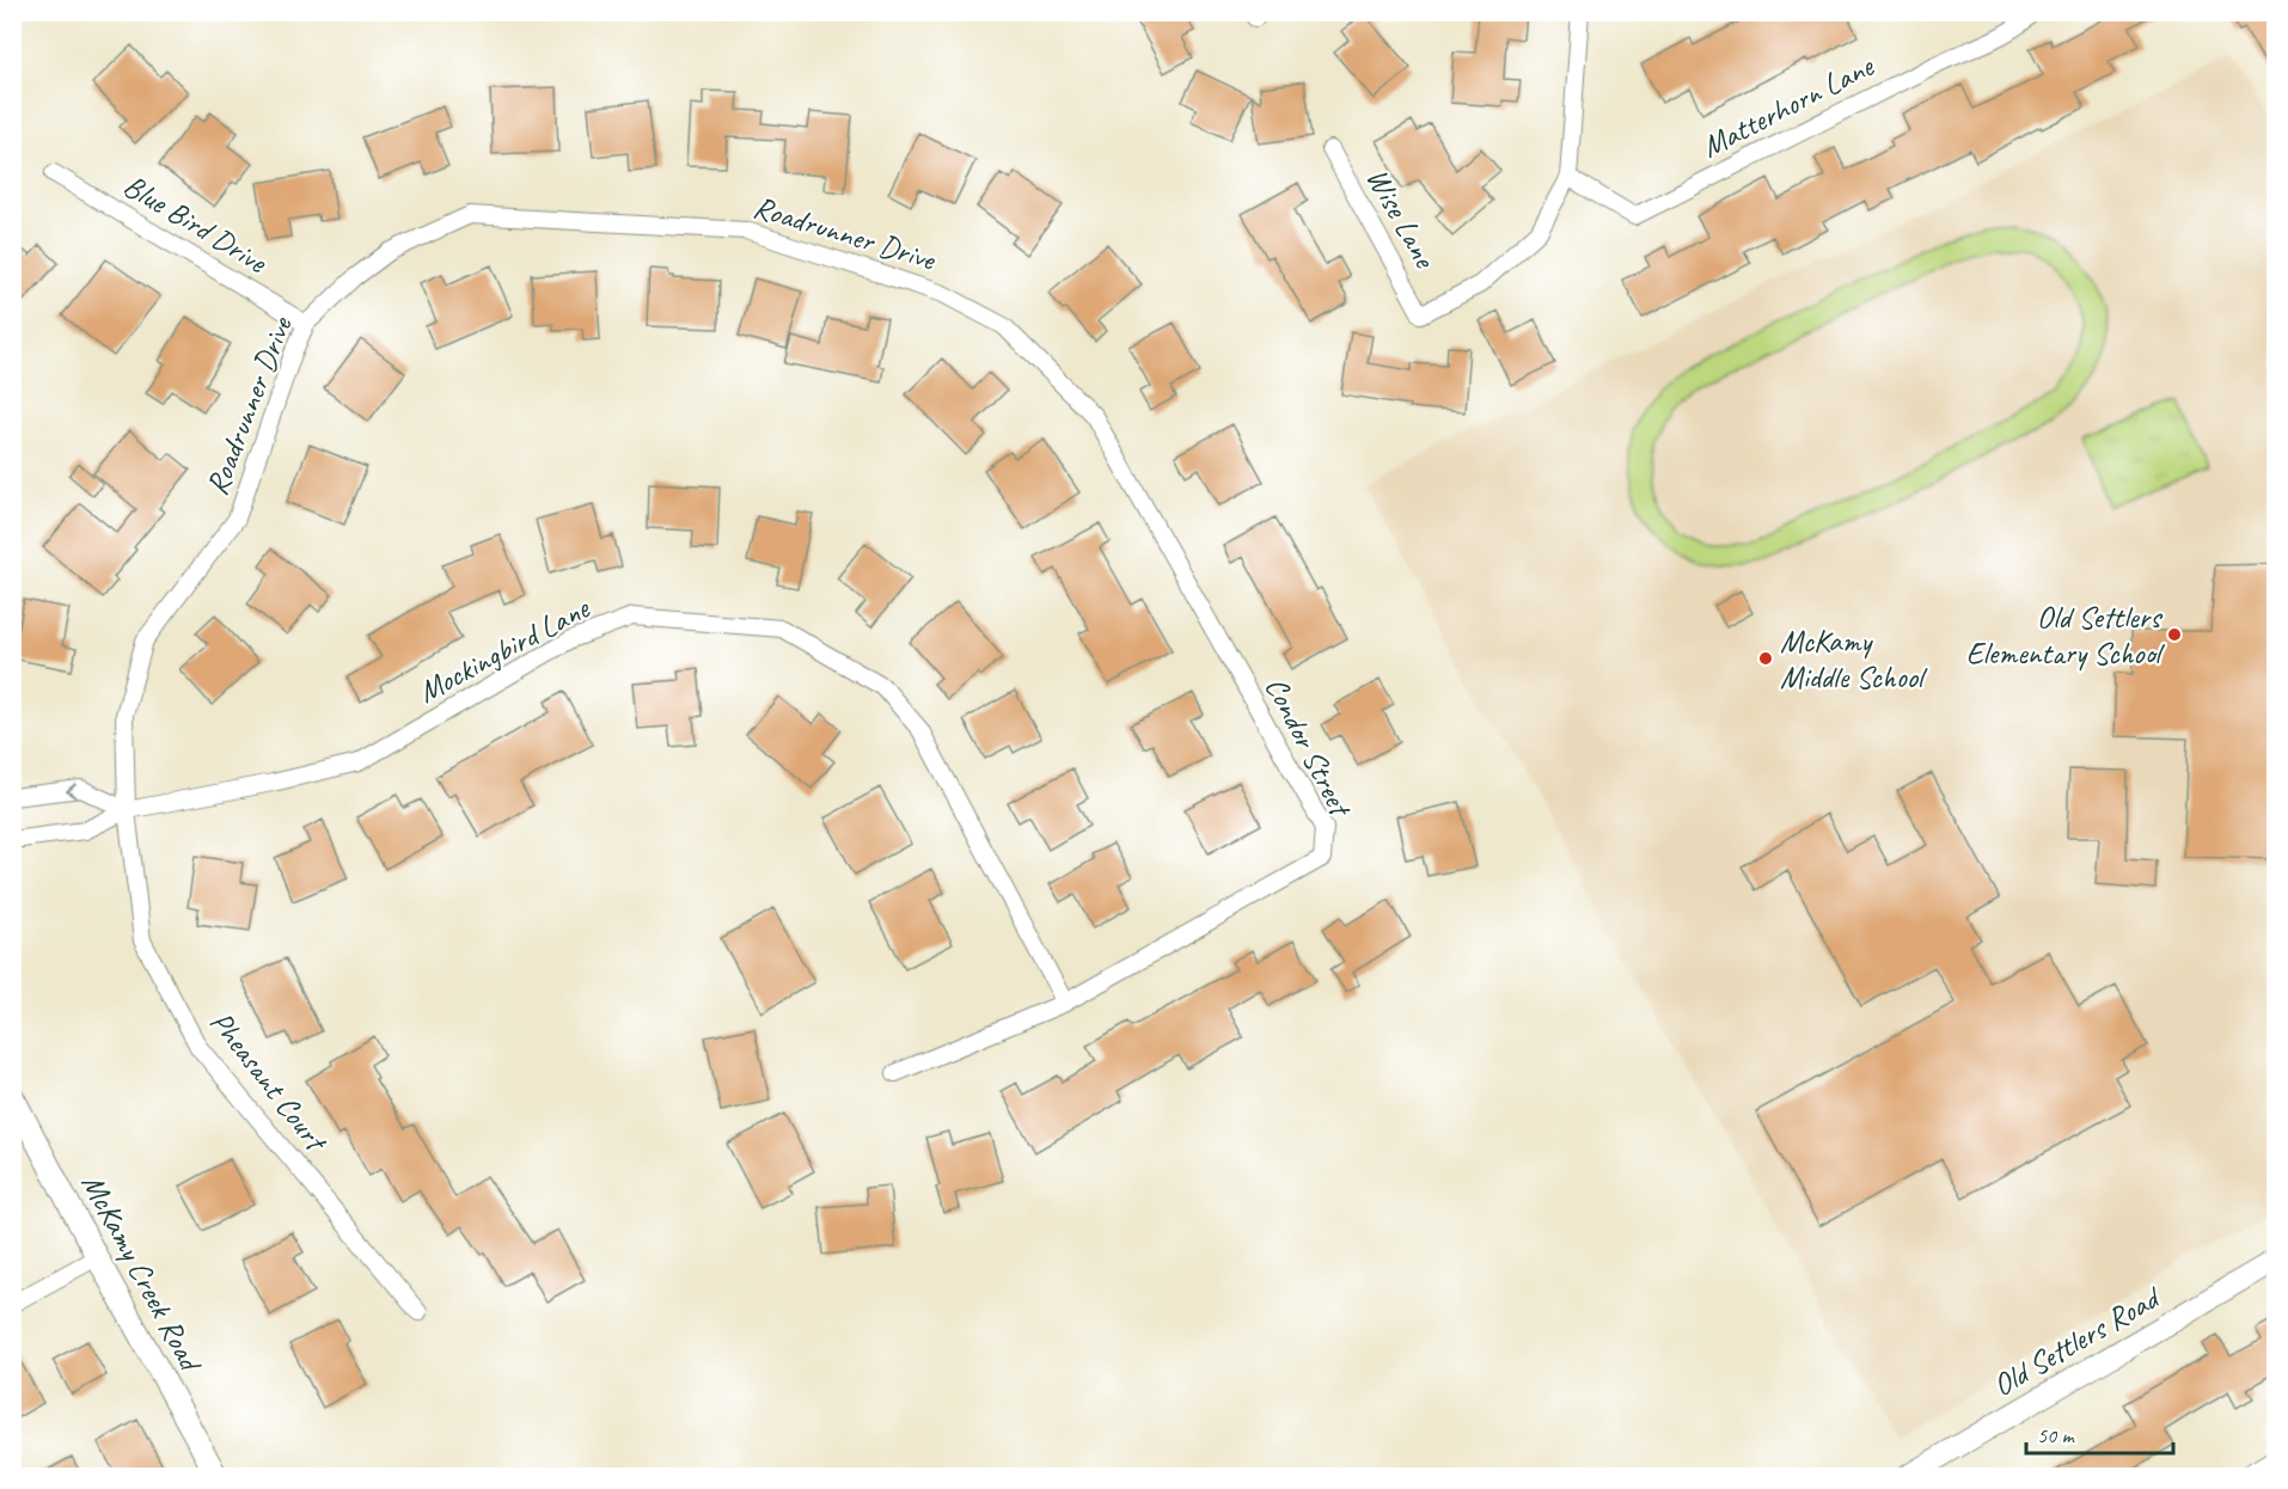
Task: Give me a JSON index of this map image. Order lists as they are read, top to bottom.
{
  "streets": {
    "street": [
      "Matterhorn Lane",
      "Wise Lane",
      "Blue Bird Drive",
      "Roadrunner Drive",
      "Mockingbird Lane",
      "Condor Street",
      "Pheasant Court",
      "McKamy Creek Road",
      "Old Settlers Road"
    ]
  },
  "crossings": [
    ["Matterhorn Lane", "Wise Lane"],
    ["Blue Bird Drive", "Roadrunner Drive"],
    ["Roadrunner Drive", "Mockingbird Lane"],
    ["Roadrunner Drive", "Condor Street"],
    ["Roadrunner Drive", "Pheasant Court"],
    ["Mockingbird Lane", "Condor Street"],
    ["Mockingbird Lane", "Pheasant Court"]
  ],
  "places": ["Old Settlers Elementary School", "McKamy Middle School"],
  "scale_bar": "50 m"
}
